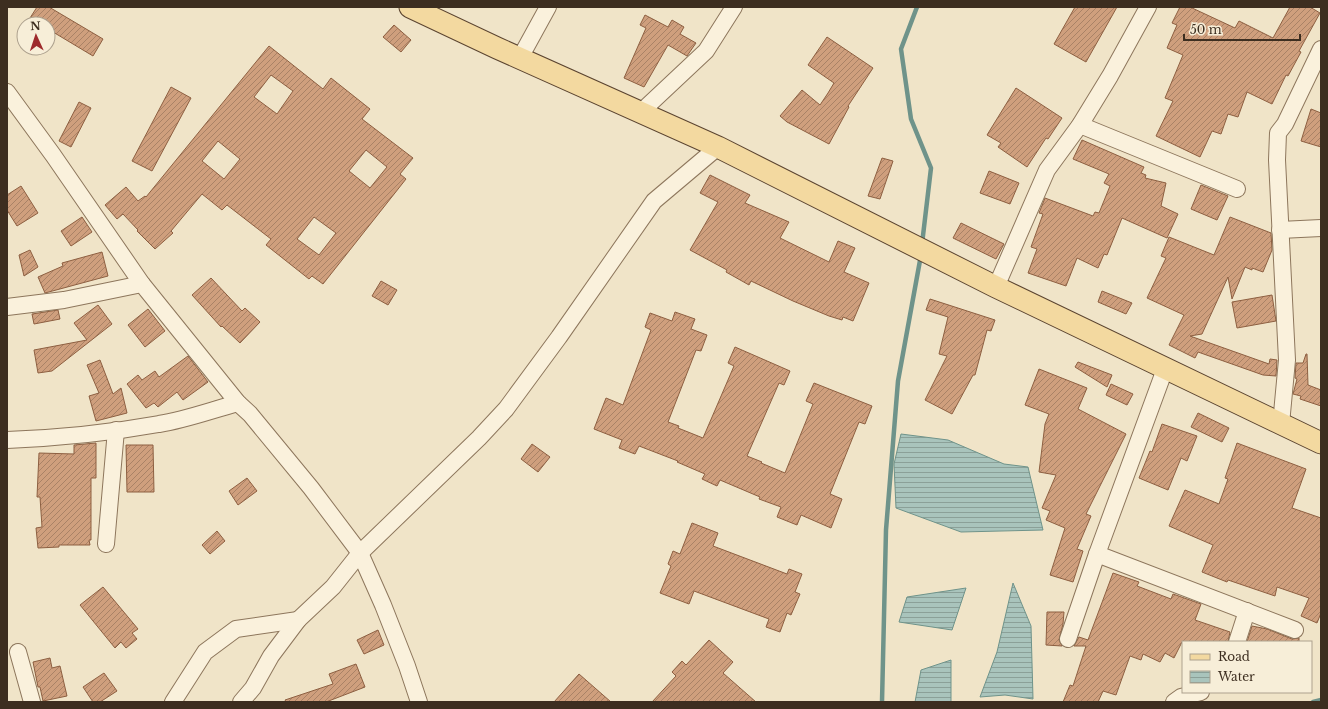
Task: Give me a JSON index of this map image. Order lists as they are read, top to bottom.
{
  "legend": ["Road", "Water"],
  "scale_bar": "50 m",
  "north": "top"
}
